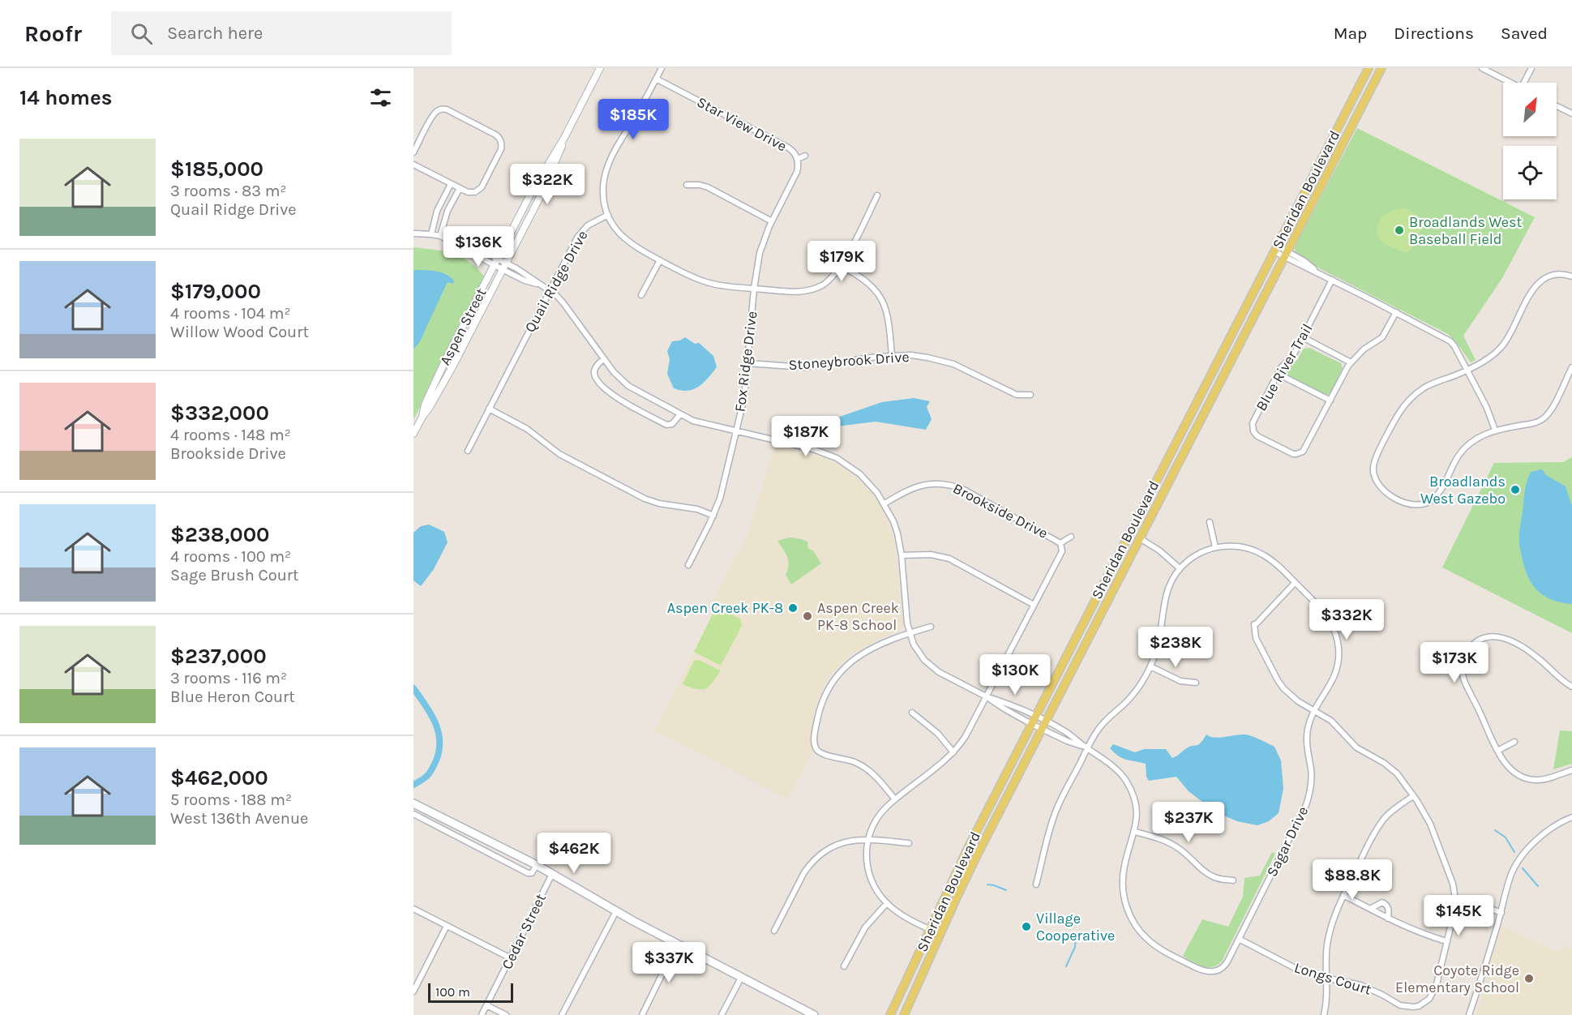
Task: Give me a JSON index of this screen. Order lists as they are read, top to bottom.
{
  "streets": {
    "main road": ["Sheridan Boulevard"],
    "street": [
      "Star View Drive",
      "Quail Ridge Drive",
      "Aspen Street",
      "Stoneybrook Drive",
      "Fox Ridge Drive",
      "Blue River Trail",
      "Brookside Drive",
      "Sagar Drive",
      "Cedar Street",
      "Longs Court"
    ]
  },
  "crossings": [
    ["Star View Drive", "Fox Ridge Drive"],
    ["Stoneybrook Drive", "Fox Ridge Drive"],
    ["Sagar Drive", "Longs Court"]
  ],
  "places": [
    "Broadlands West Baseball Field",
    "Broadlands West Gazebo",
    "Aspen Creek PK-8",
    "Aspen Creek PK-8 School",
    "Village Cooperative",
    "Coyote Ridge Elementary School"
  ],
  "scale_bar": "100 m",
  "north": "top right",
  "page": {
    "header": "Roofr",
    "search": "Search here",
    "nav": ["Map", "Directions", "Saved"],
    "heading": "14 homes",
    "price": [
      "$185K",
      "$322K",
      "$136K",
      "$179K",
      "$187K",
      "$332K",
      "$238K",
      "$173K",
      "$130K",
      "$237K",
      "$462K",
      "$88.8K",
      "$145K",
      "$337K"
    ],
    "list": [
      {
        "name": "$185,000",
        "note": "3 rooms · 83 m² · Quail Ridge Drive"
      },
      {
        "name": "$179,000",
        "note": "4 rooms · 104 m² · Willow Wood Court"
      },
      {
        "name": "$332,000",
        "note": "4 rooms · 148 m² · Brookside Drive"
      },
      {
        "name": "$238,000",
        "note": "4 rooms · 100 m² · Sage Brush Court"
      },
      {
        "name": "$237,000",
        "note": "3 rooms · 116 m² · Blue Heron Court"
      },
      {
        "name": "$462,000",
        "note": "5 rooms · 188 m² · West 136th Avenue"
      }
    ],
    "scale": "100 m"
  }
}
